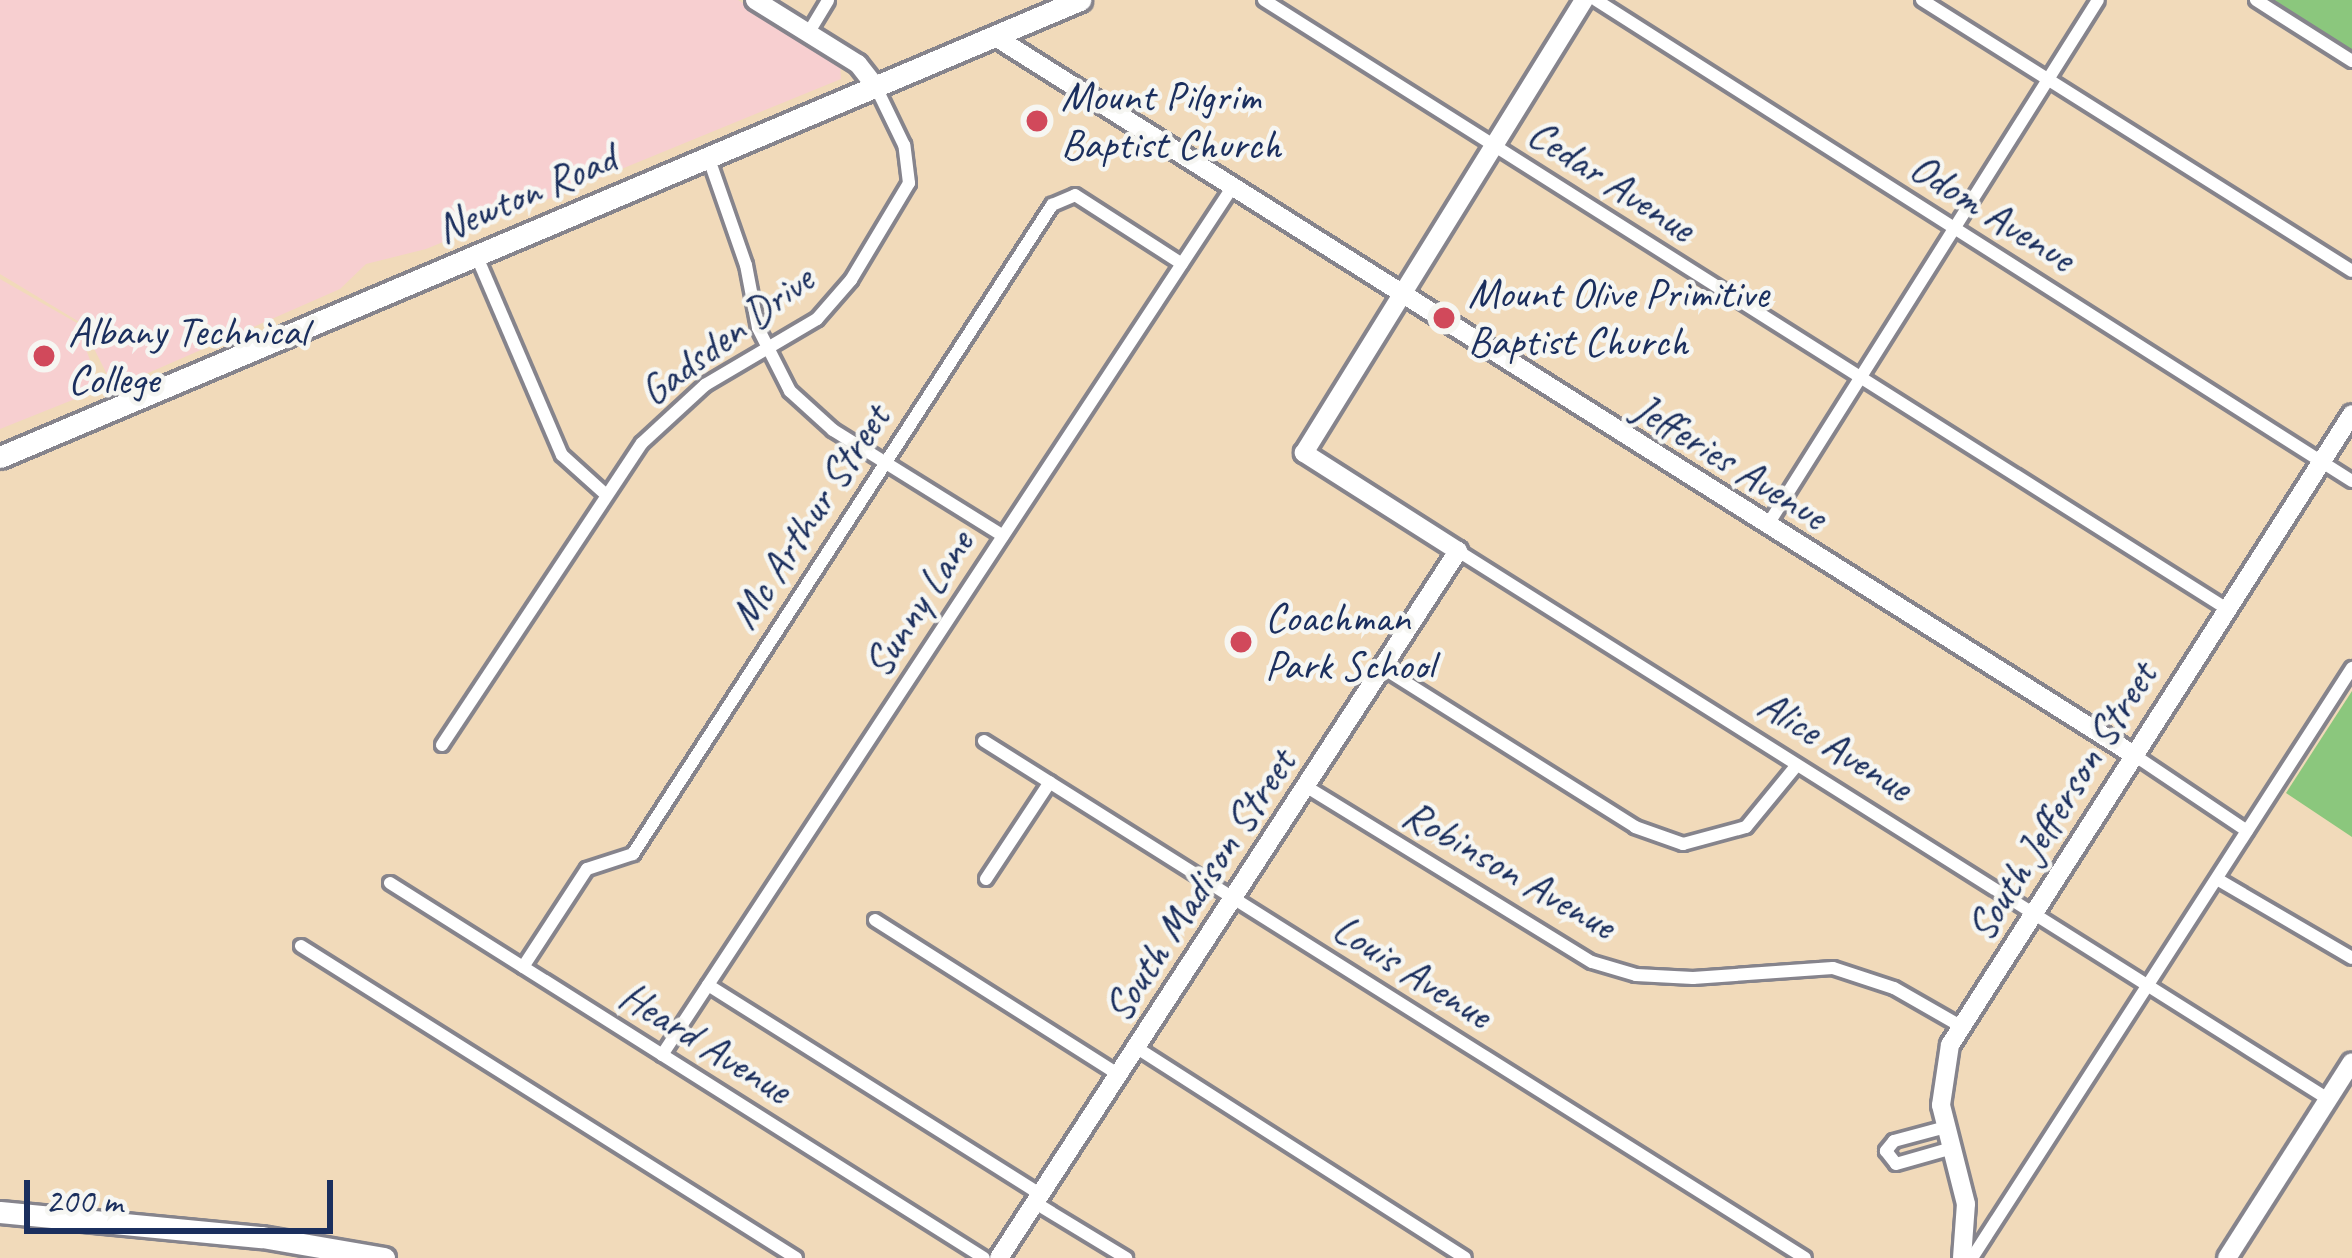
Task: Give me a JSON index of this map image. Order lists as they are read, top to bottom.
{
  "streets": {
    "main road": ["Newton Road"],
    "street": [
      "Cedar Avenue",
      "Odom Avenue",
      "Gadsden Drive",
      "Jefferies Avenue",
      "Mc Arthur Street",
      "Sunny Lane",
      "Alice Avenue",
      "South Jefferson Street",
      "Robinson Avenue",
      "South Madison Street",
      "Louis Avenue",
      "Heard Avenue"
    ]
  },
  "crossings": [
    ["Cedar Avenue", "South Jefferson Street"],
    ["Newton Road", "Gadsden Drive"],
    ["Newton Road", "Jefferies Avenue"],
    ["Odom Avenue", "South Jefferson Street"],
    ["Jefferies Avenue", "Sunny Lane"],
    ["Jefferies Avenue", "Alice Avenue"],
    ["Jefferies Avenue", "South Jefferson Street"],
    ["Mc Arthur Street", "Sunny Lane"],
    ["Mc Arthur Street", "Heard Avenue"],
    ["Sunny Lane", "Heard Avenue"],
    ["Alice Avenue", "South Jefferson Street"],
    ["Alice Avenue", "South Madison Street"],
    ["South Jefferson Street", "Robinson Avenue"],
    ["Robinson Avenue", "South Madison Street"],
    ["South Madison Street", "Louis Avenue"]
  ],
  "places": [
    "Mount Pilgrim Baptist Church",
    "Mount Olive Primitive Baptist Church",
    "Albany Technical College",
    "Coachman Park School"
  ],
  "scale_bar": "200 m"
}
